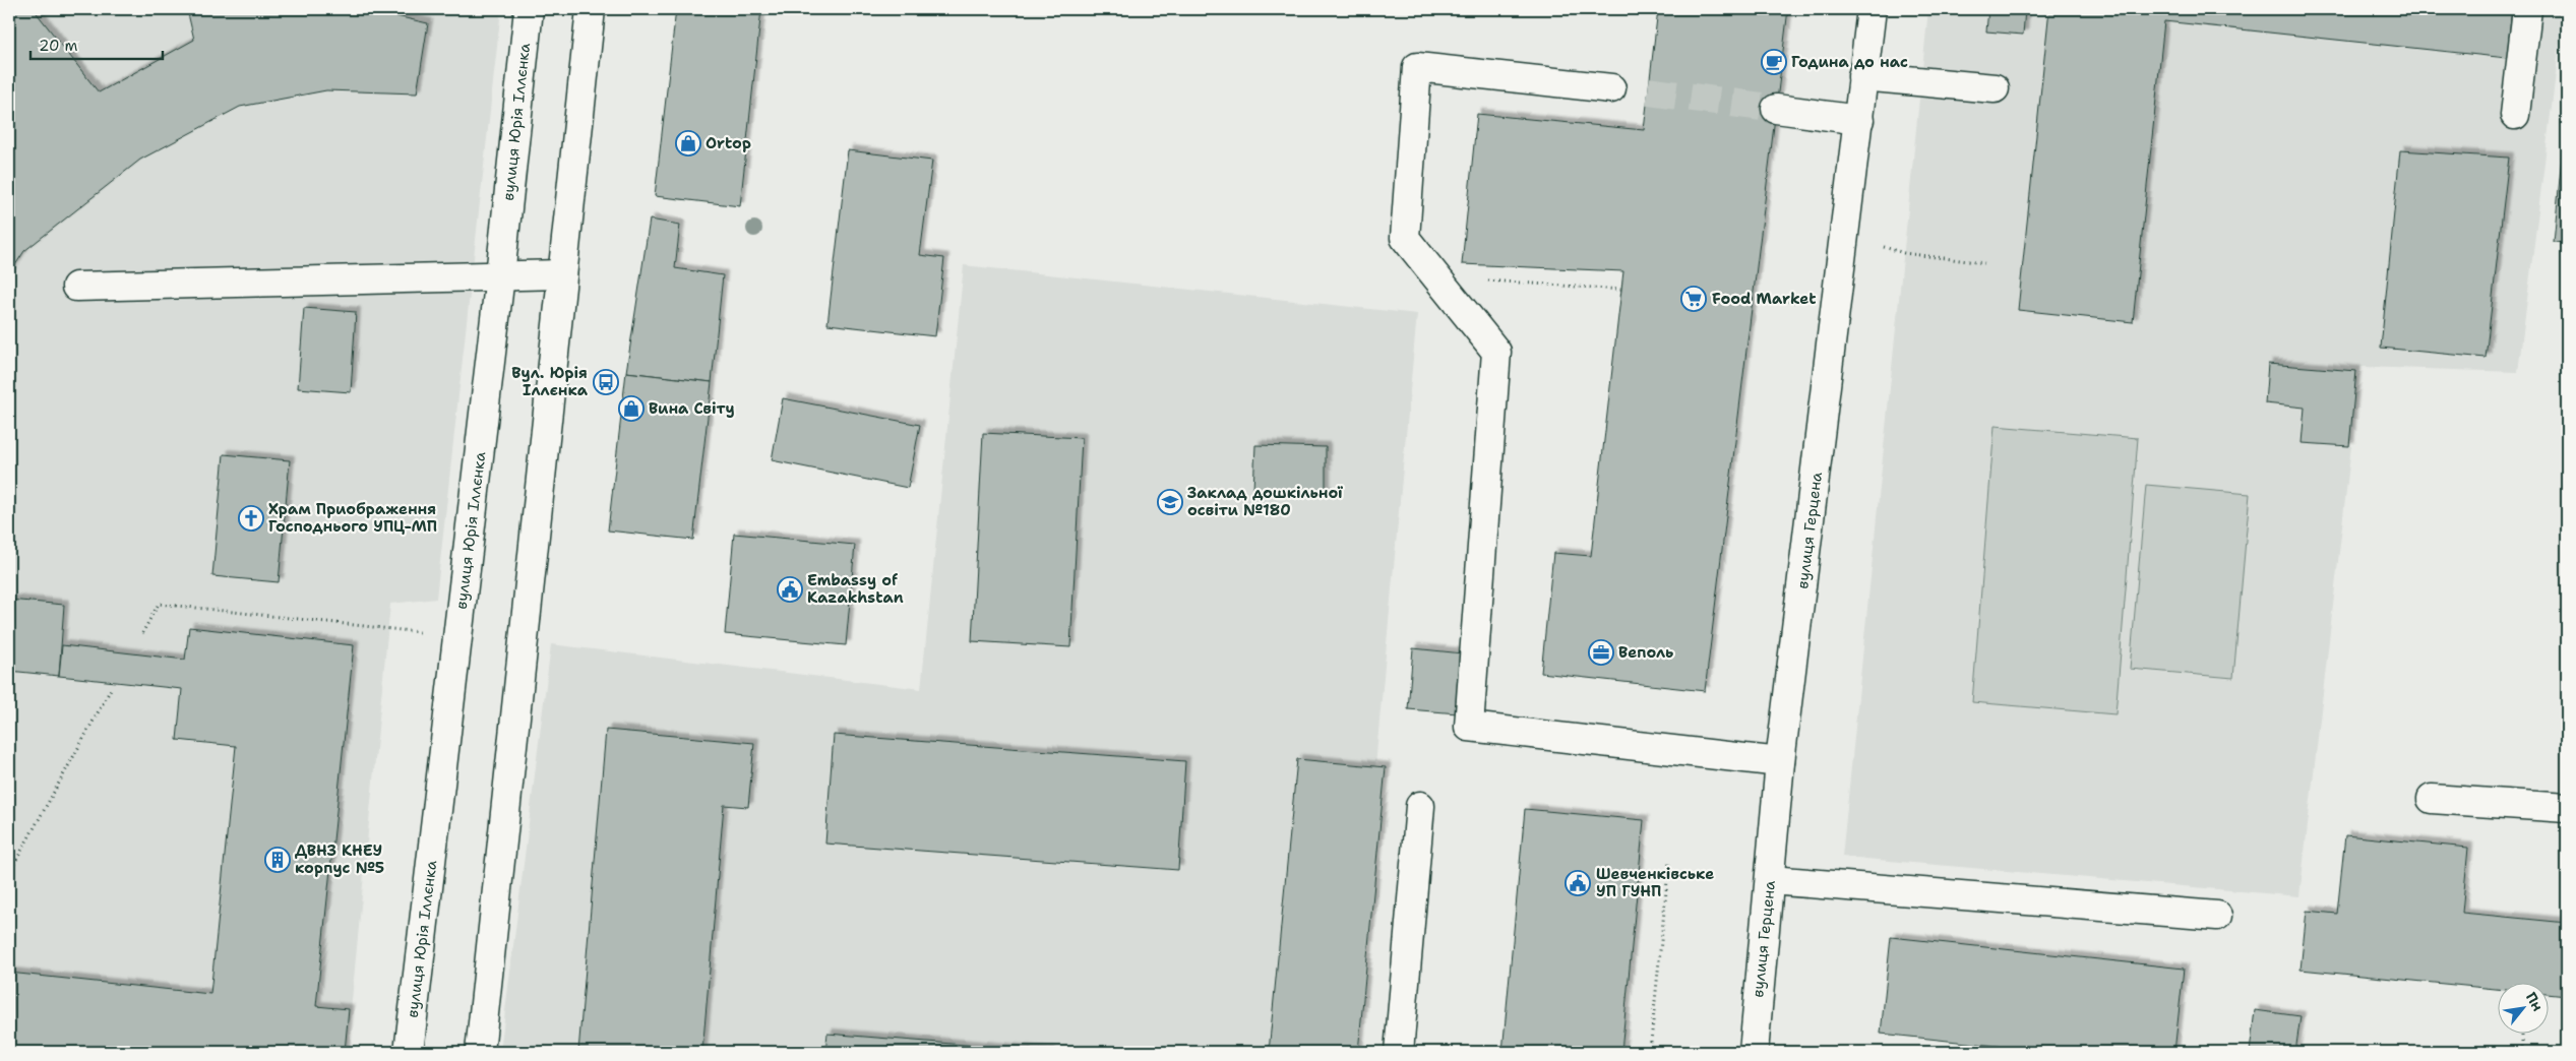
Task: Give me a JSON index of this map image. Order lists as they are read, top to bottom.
{
  "streets": {
    "main road": ["вулиця Юрія Іллєнка", "вулиця Герцена"]
  },
  "places": {
    "cafe": ["Година до нас"],
    "shop": ["Ortop", "Вина Світу"],
    "supermarket": ["Food Market"],
    "bus stop": ["Вул. Юрія Іллєнка"],
    "school or university": ["Заклад дошкільної освіти №180"],
    "church": ["Храм Приображення Господнього УПЦ-МП"],
    "public building": ["Embassy of Kazakhstan", "Шевченківське УП ГУНП"],
    "office": ["Веполь"],
    "building": ["ДВНЗ КНЕУ корпус №5"]
  },
  "scale_bar": "20 m",
  "north": "top right"
}
